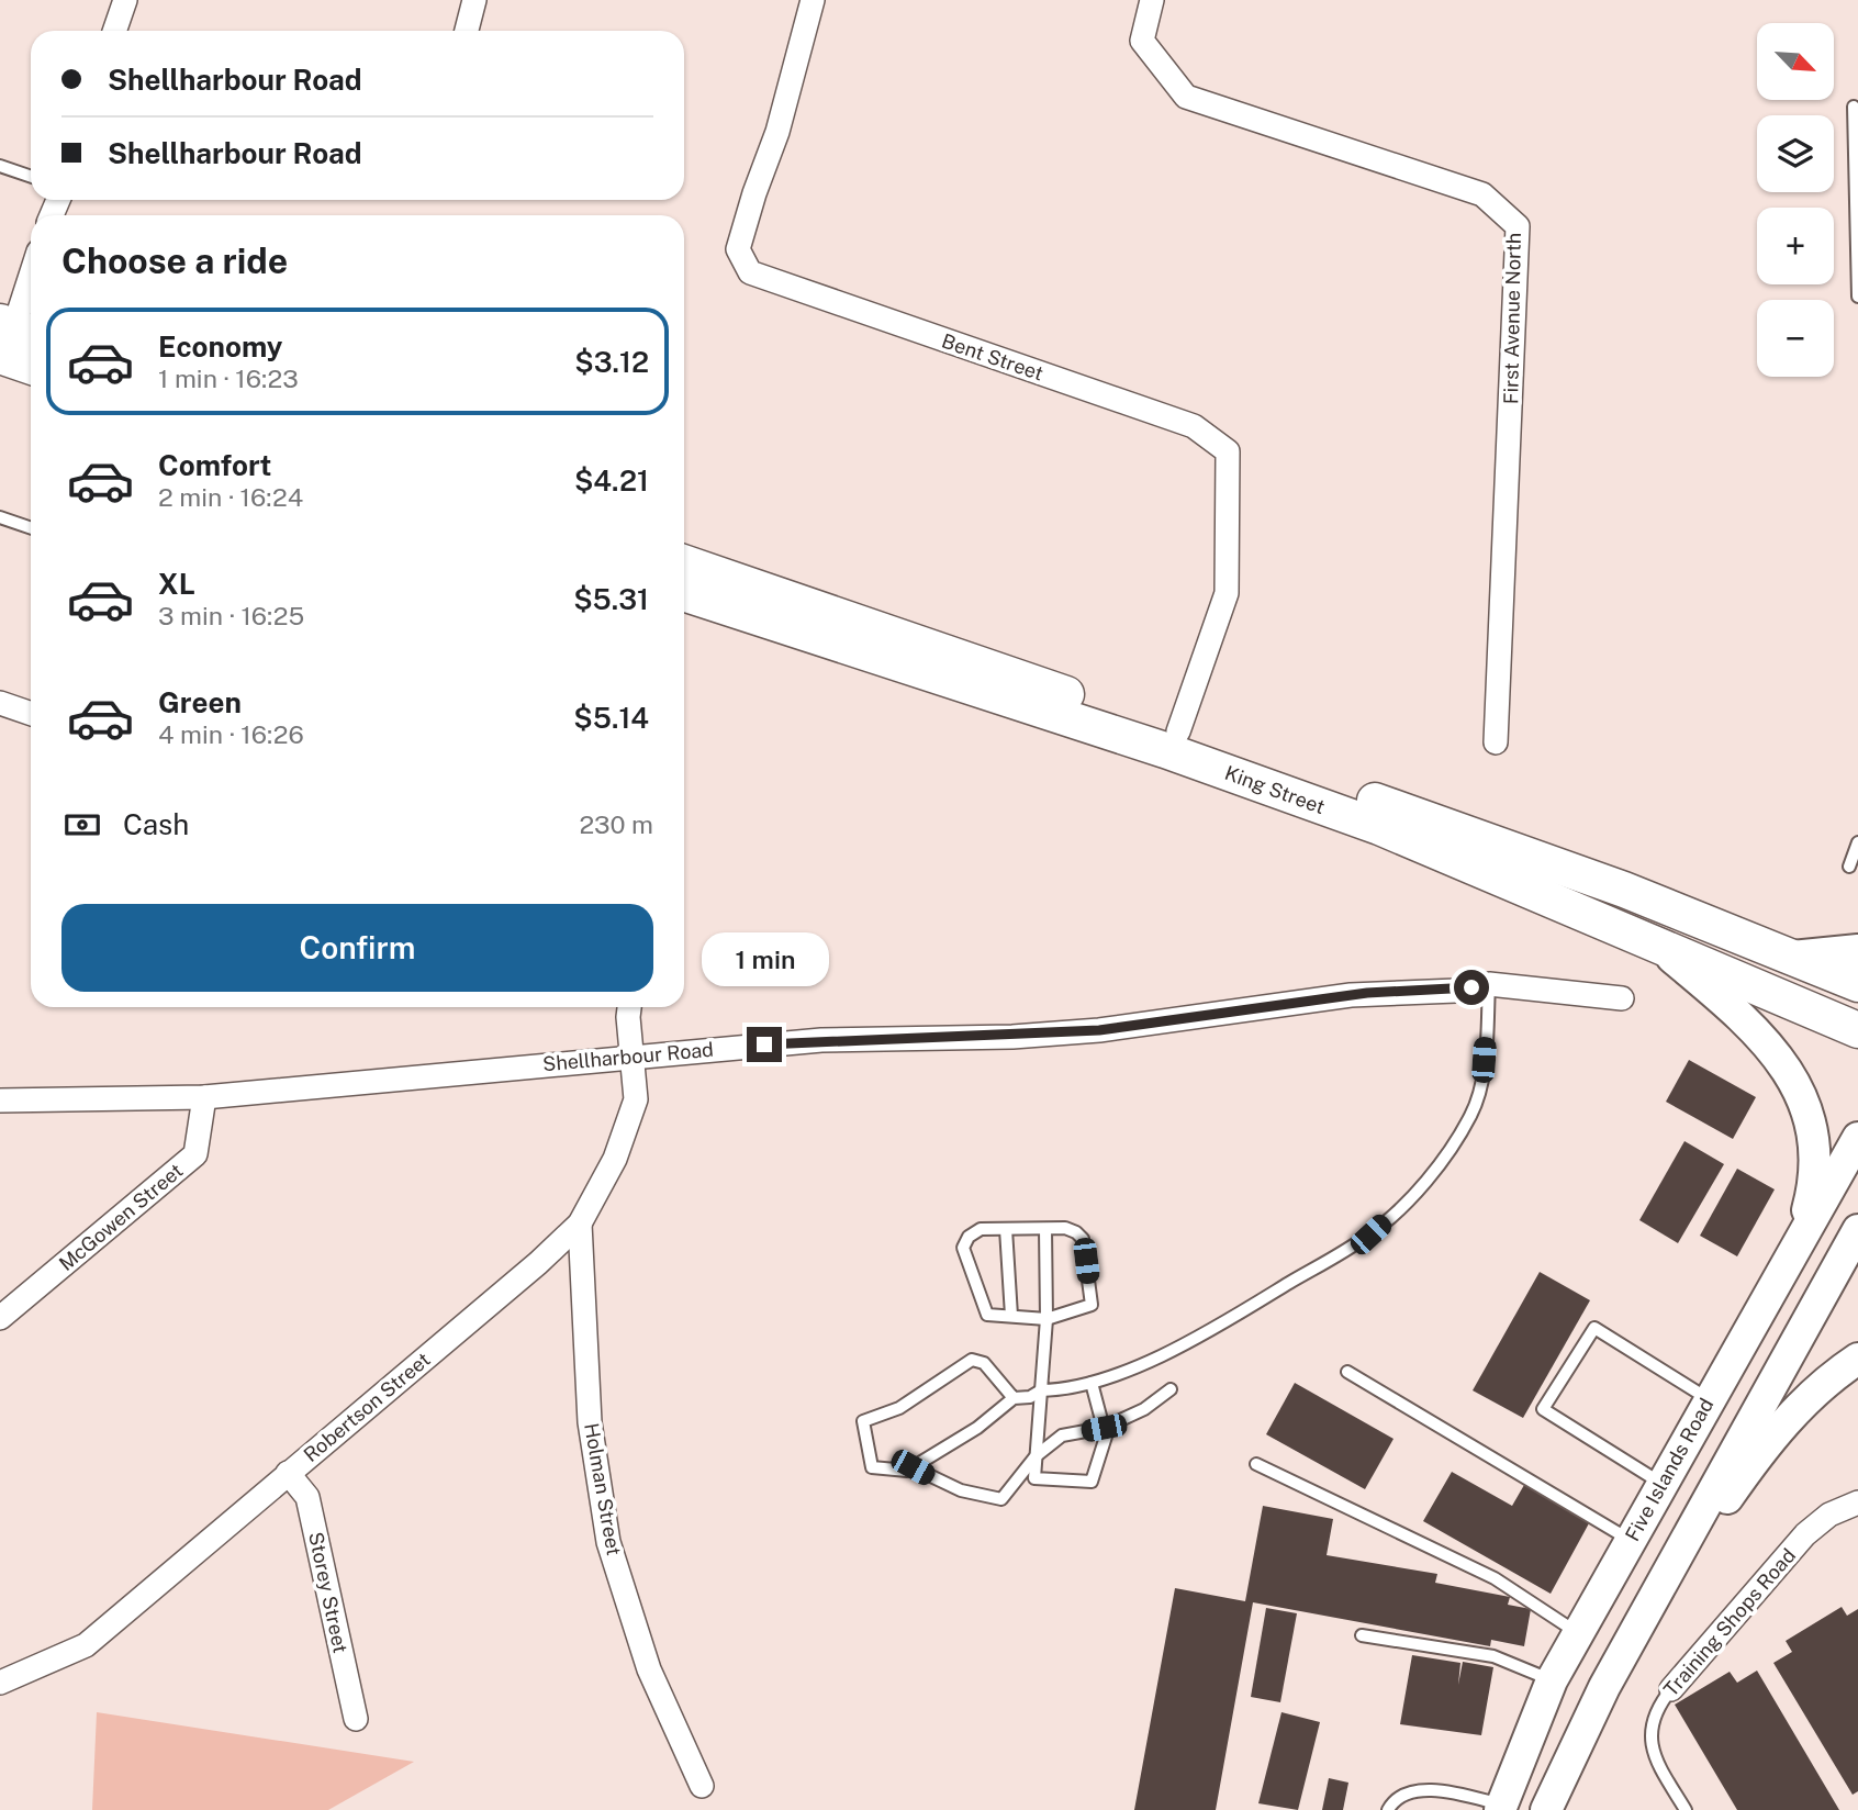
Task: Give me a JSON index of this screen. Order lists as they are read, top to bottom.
{
  "streets": {
    "main road": ["King Street", "Five Islands Road"],
    "street": [
      "First Avenue North",
      "Bent Street",
      "Shellharbour Road",
      "McGowen Street",
      "Robertson Street",
      "Holman Street",
      "Storey Street",
      "Training Shops Road"
    ]
  },
  "crossings": [
    ["Bent Street", "King Street"],
    ["Shellharbour Road", "McGowen Street"],
    ["Shellharbour Road", "Robertson Street"],
    ["Robertson Street", "Holman Street"],
    ["Robertson Street", "Storey Street"]
  ],
  "north": "bottom right",
  "page": {
    "map_buttons": ["+", "−"],
    "banner": ["Shellharbour Road", "Shellharbour Road"],
    "heading": "Choose a ride",
    "list": [
      {
        "name": "Economy",
        "note": "1 min · 16:23",
        "value": "$3.12"
      },
      {
        "name": "Comfort",
        "note": "2 min · 16:24",
        "value": "$4.21"
      },
      {
        "name": "XL",
        "note": "3 min · 16:25",
        "value": "$5.31"
      },
      {
        "name": "Green",
        "note": "4 min · 16:26",
        "value": "$5.14"
      }
    ],
    "pay": ["Cash", "230 m"],
    "buttons": "Confirm",
    "bubble": "1 min"
  }
}
